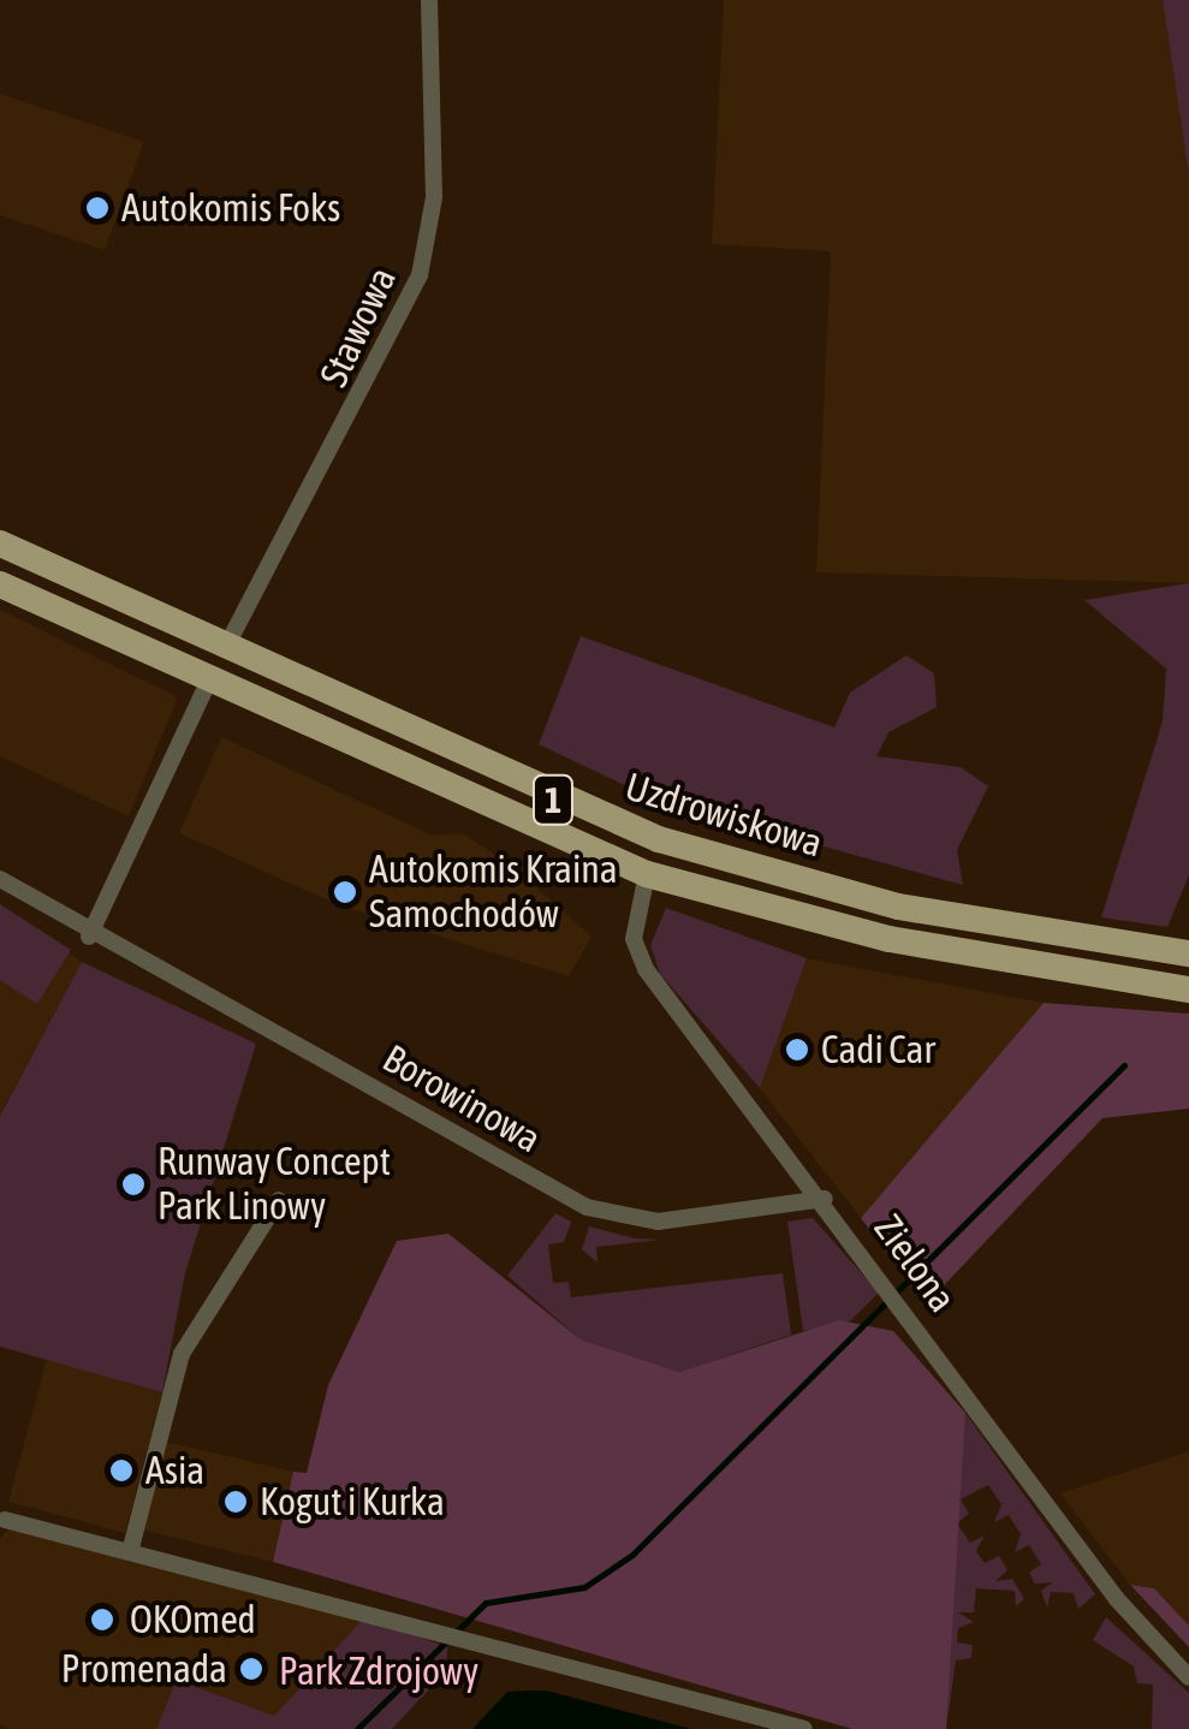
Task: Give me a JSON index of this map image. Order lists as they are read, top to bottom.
{
  "streets": {
    "main road": ["1", "Uzdrowiskowa"],
    "street": ["Stawowa", "Borowinowa", "Zielona"]
  },
  "crossings": [
    ["Stawowa", "Uzdrowiskowa"],
    ["Uzdrowiskowa", "Zielona"],
    ["Borowinowa", "Zielona"]
  ],
  "parks": ["Park Zdrojowy"],
  "places": [
    "Autokomis Foks",
    "Autokomis Kraina Samochodów",
    "Cadi Car",
    "Runway Concept Park Linowy",
    "Asia",
    "Kogut i Kurka",
    "OKOmed",
    "Promenada"
  ]
}
